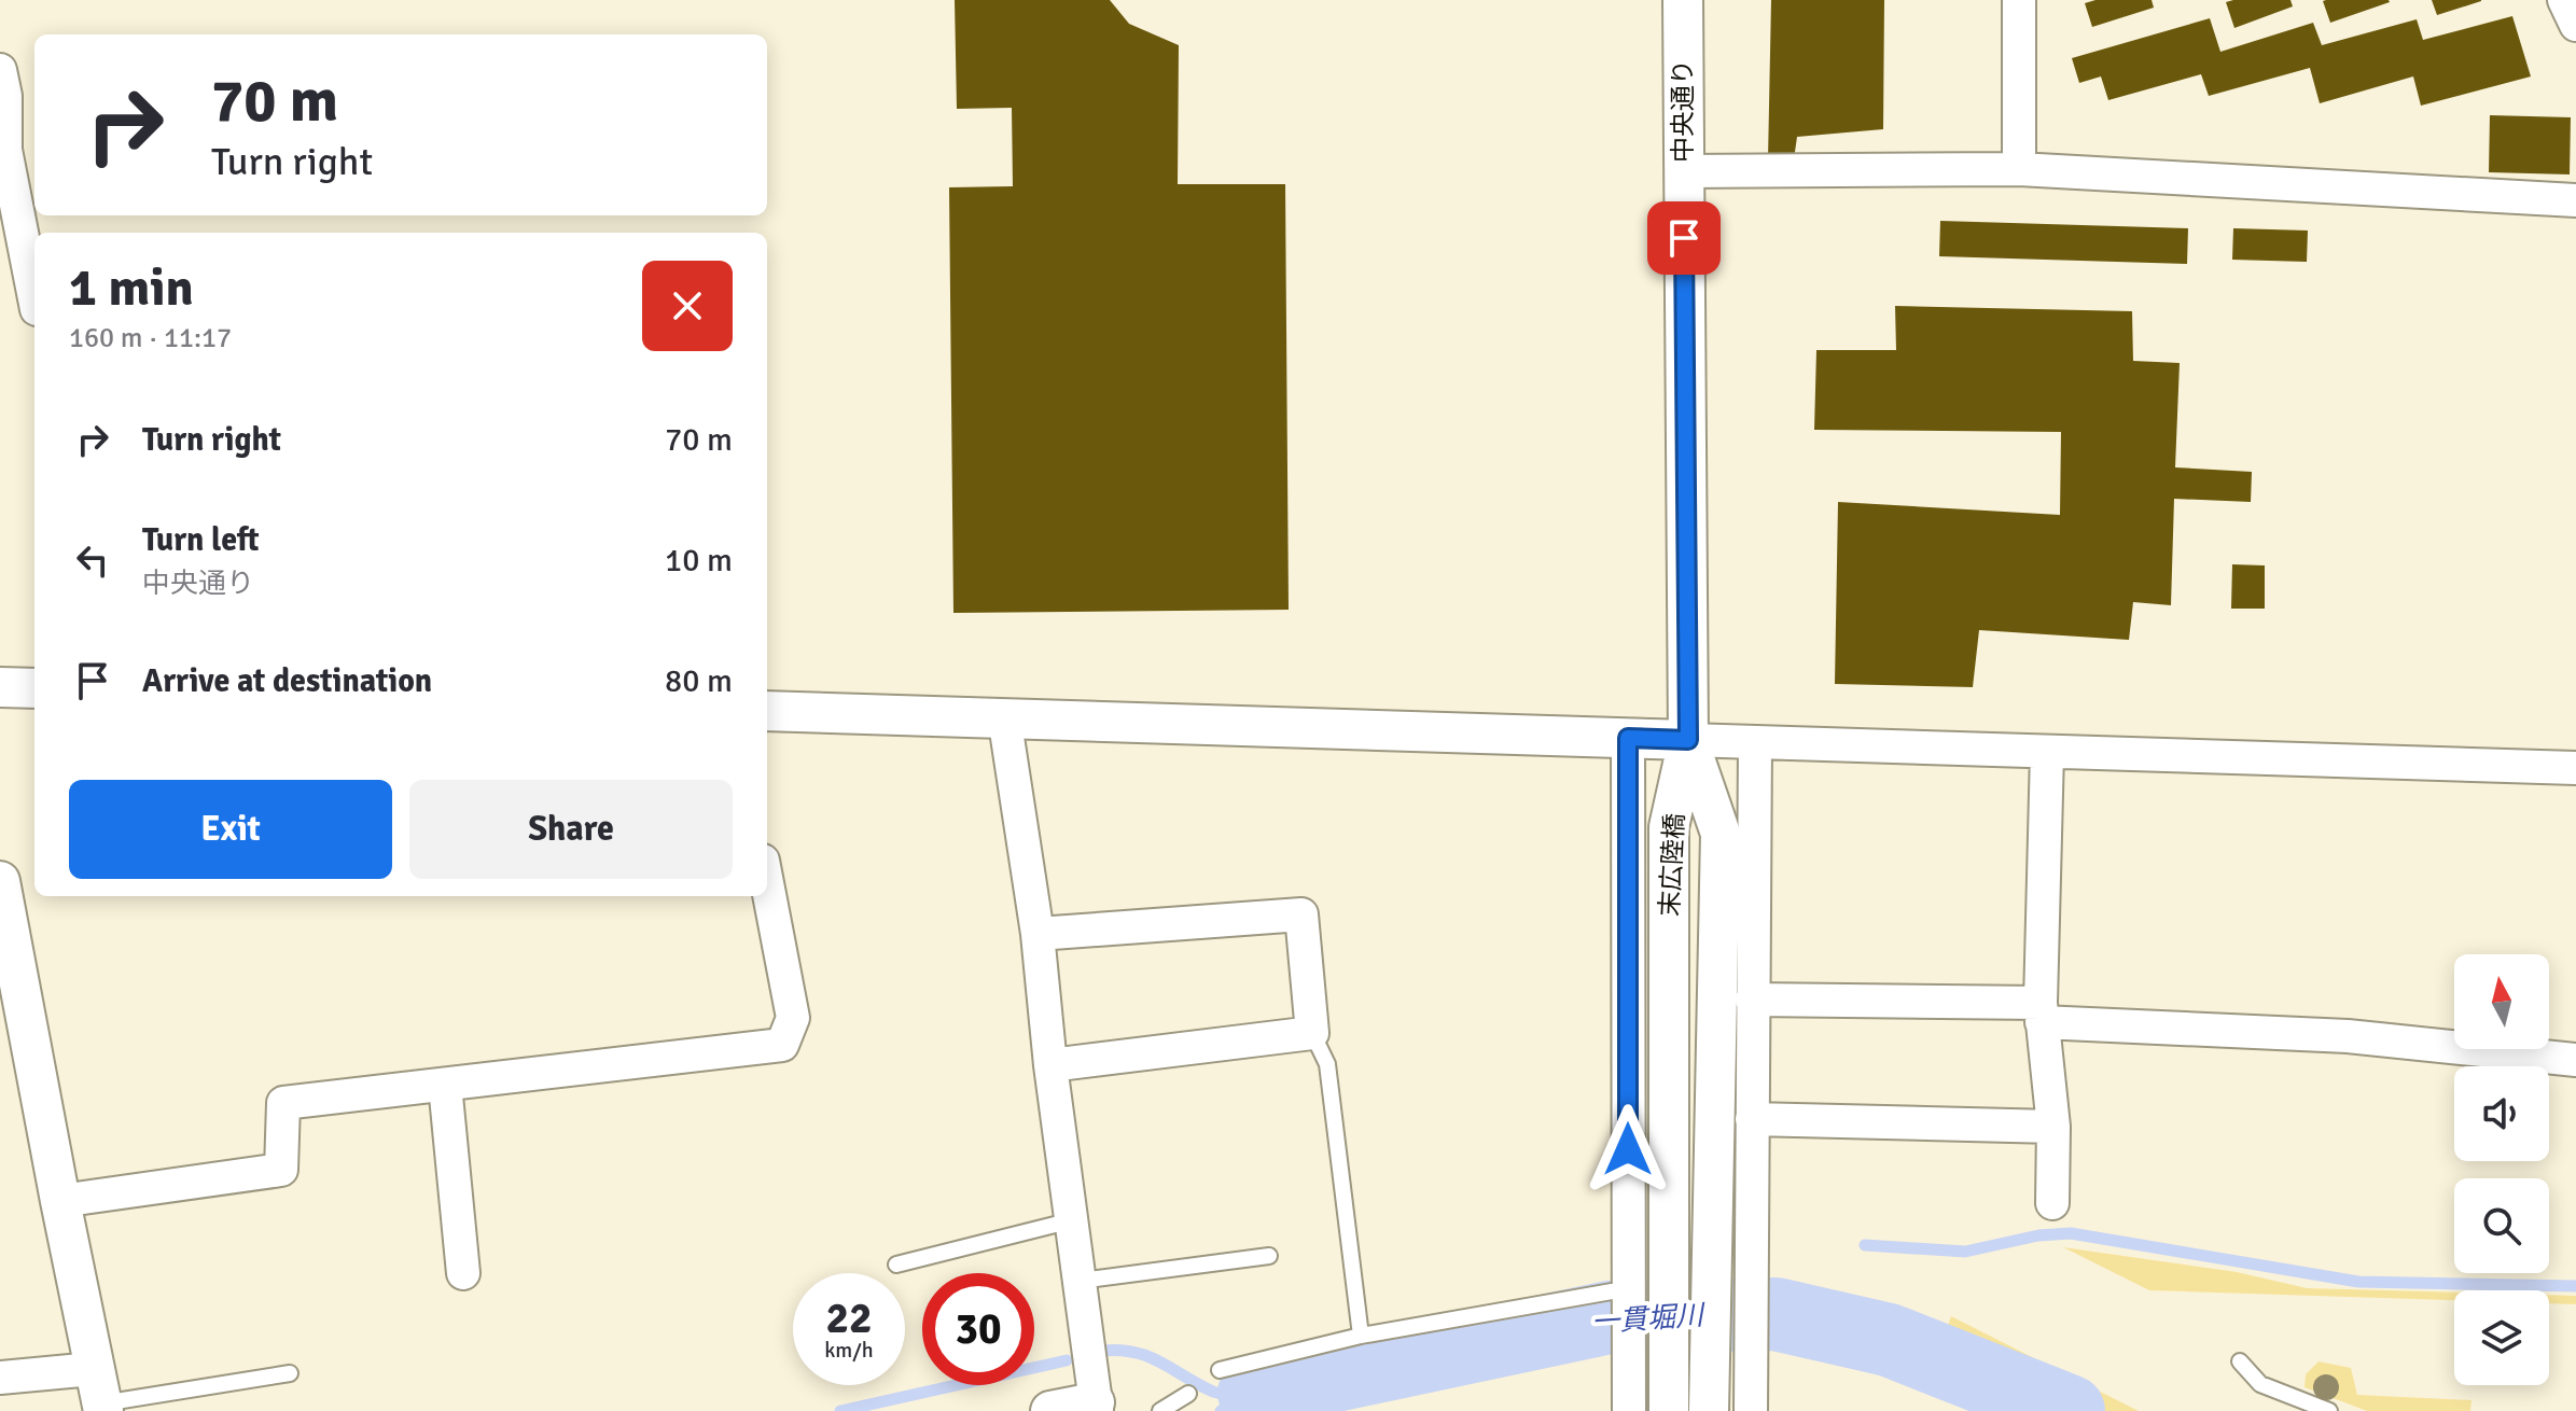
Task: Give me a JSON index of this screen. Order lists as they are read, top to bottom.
{
  "streets": {
    "street": ["中央通り", "末広陸橋"]
  },
  "crossings": [
    ["中央通り", "末広陸橋"]
  ],
  "water": ["一貫堀川"],
  "north": "top",
  "page": {
    "turn": ["70 m", "Turn right"],
    "heading": ["1 min", "160 m · 11:17"],
    "list": [
      {
        "name": "Turn right",
        "value": "70 m"
      },
      {
        "name": "Turn left",
        "note": "中央通り",
        "value": "10 m"
      },
      {
        "name": "Arrive at destination",
        "value": "80 m"
      }
    ],
    "buttons": ["Exit", "Share"],
    "speed": "22 km/h",
    "limit": "30"
  }
}
